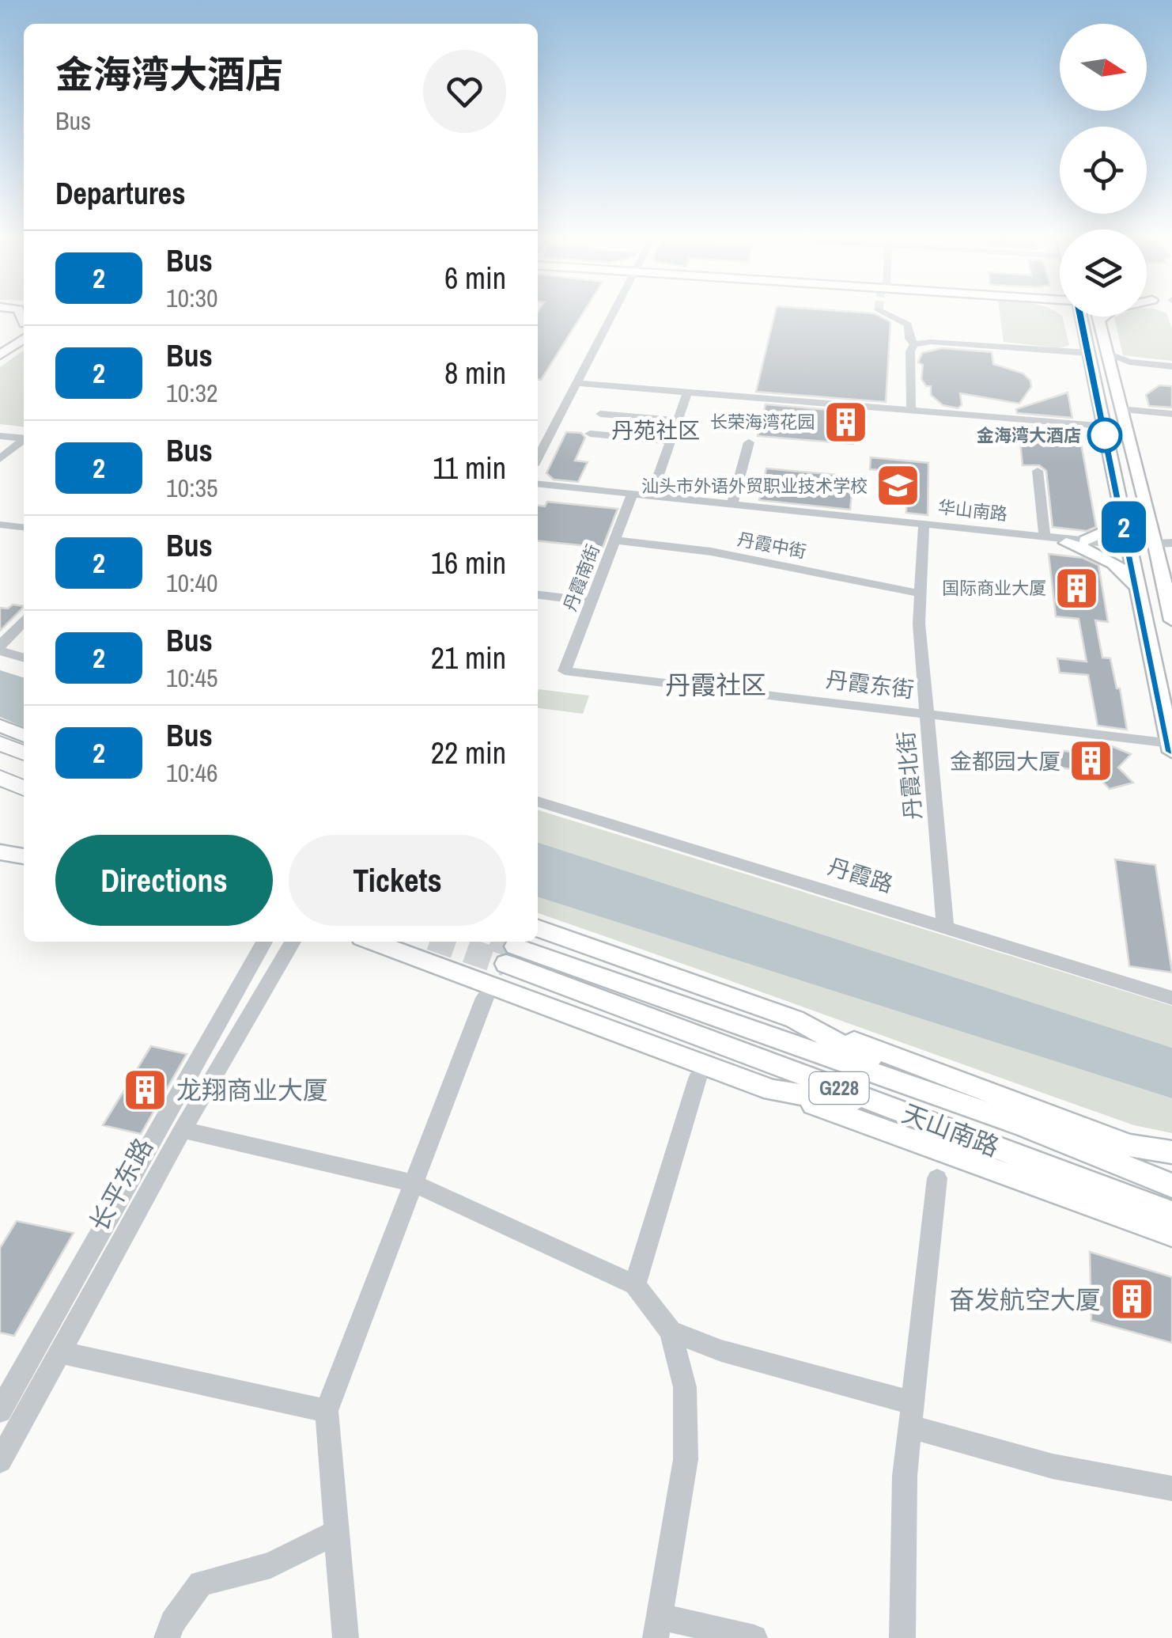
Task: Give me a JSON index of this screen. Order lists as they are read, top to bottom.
{
  "streets": {
    "main road": ["G228", "天山南路"],
    "street": [
      "华山南路",
      "丹霞中街",
      "丹霞南街",
      "丹霞东街",
      "丹霞北街",
      "丹霞路",
      "长平东路"
    ]
  },
  "crossings": [
    ["华山南路", "丹霞南街"],
    ["华山南路", "丹霞北街"],
    ["丹霞中街", "丹霞南街"],
    ["丹霞中街", "丹霞北街"],
    ["丹霞南街", "丹霞东街"],
    ["丹霞东街", "丹霞北街"],
    ["丹霞北街", "丹霞路"]
  ],
  "districts": ["丹苑社区", "丹霞社区"],
  "places": {
    "building": [
      "长荣海湾花园",
      "国际商业大厦",
      "金都园大厦",
      "龙翔商业大厦",
      "奋发航空大厦"
    ],
    "other": ["金海湾大酒店"],
    "school or university": ["汕头市外语外贸职业技术学校"]
  },
  "lines": ["bus line 2"],
  "north": "right",
  "page": {
    "on_map": "2",
    "heading": [
      ["金海湾大酒店", "Bus"],
      "Departures"
    ],
    "list": [
      {
        "mark": "2",
        "name": "Bus",
        "note": "10:30",
        "value": "6 min"
      },
      {
        "mark": "2",
        "name": "Bus",
        "note": "10:32",
        "value": "8 min"
      },
      {
        "mark": "2",
        "name": "Bus",
        "note": "10:35",
        "value": "11 min"
      },
      {
        "mark": "2",
        "name": "Bus",
        "note": "10:40",
        "value": "16 min"
      },
      {
        "mark": "2",
        "name": "Bus",
        "note": "10:45",
        "value": "21 min"
      },
      {
        "mark": "2",
        "name": "Bus",
        "note": "10:46",
        "value": "22 min"
      }
    ],
    "buttons": ["Directions", "Tickets"]
  }
}
